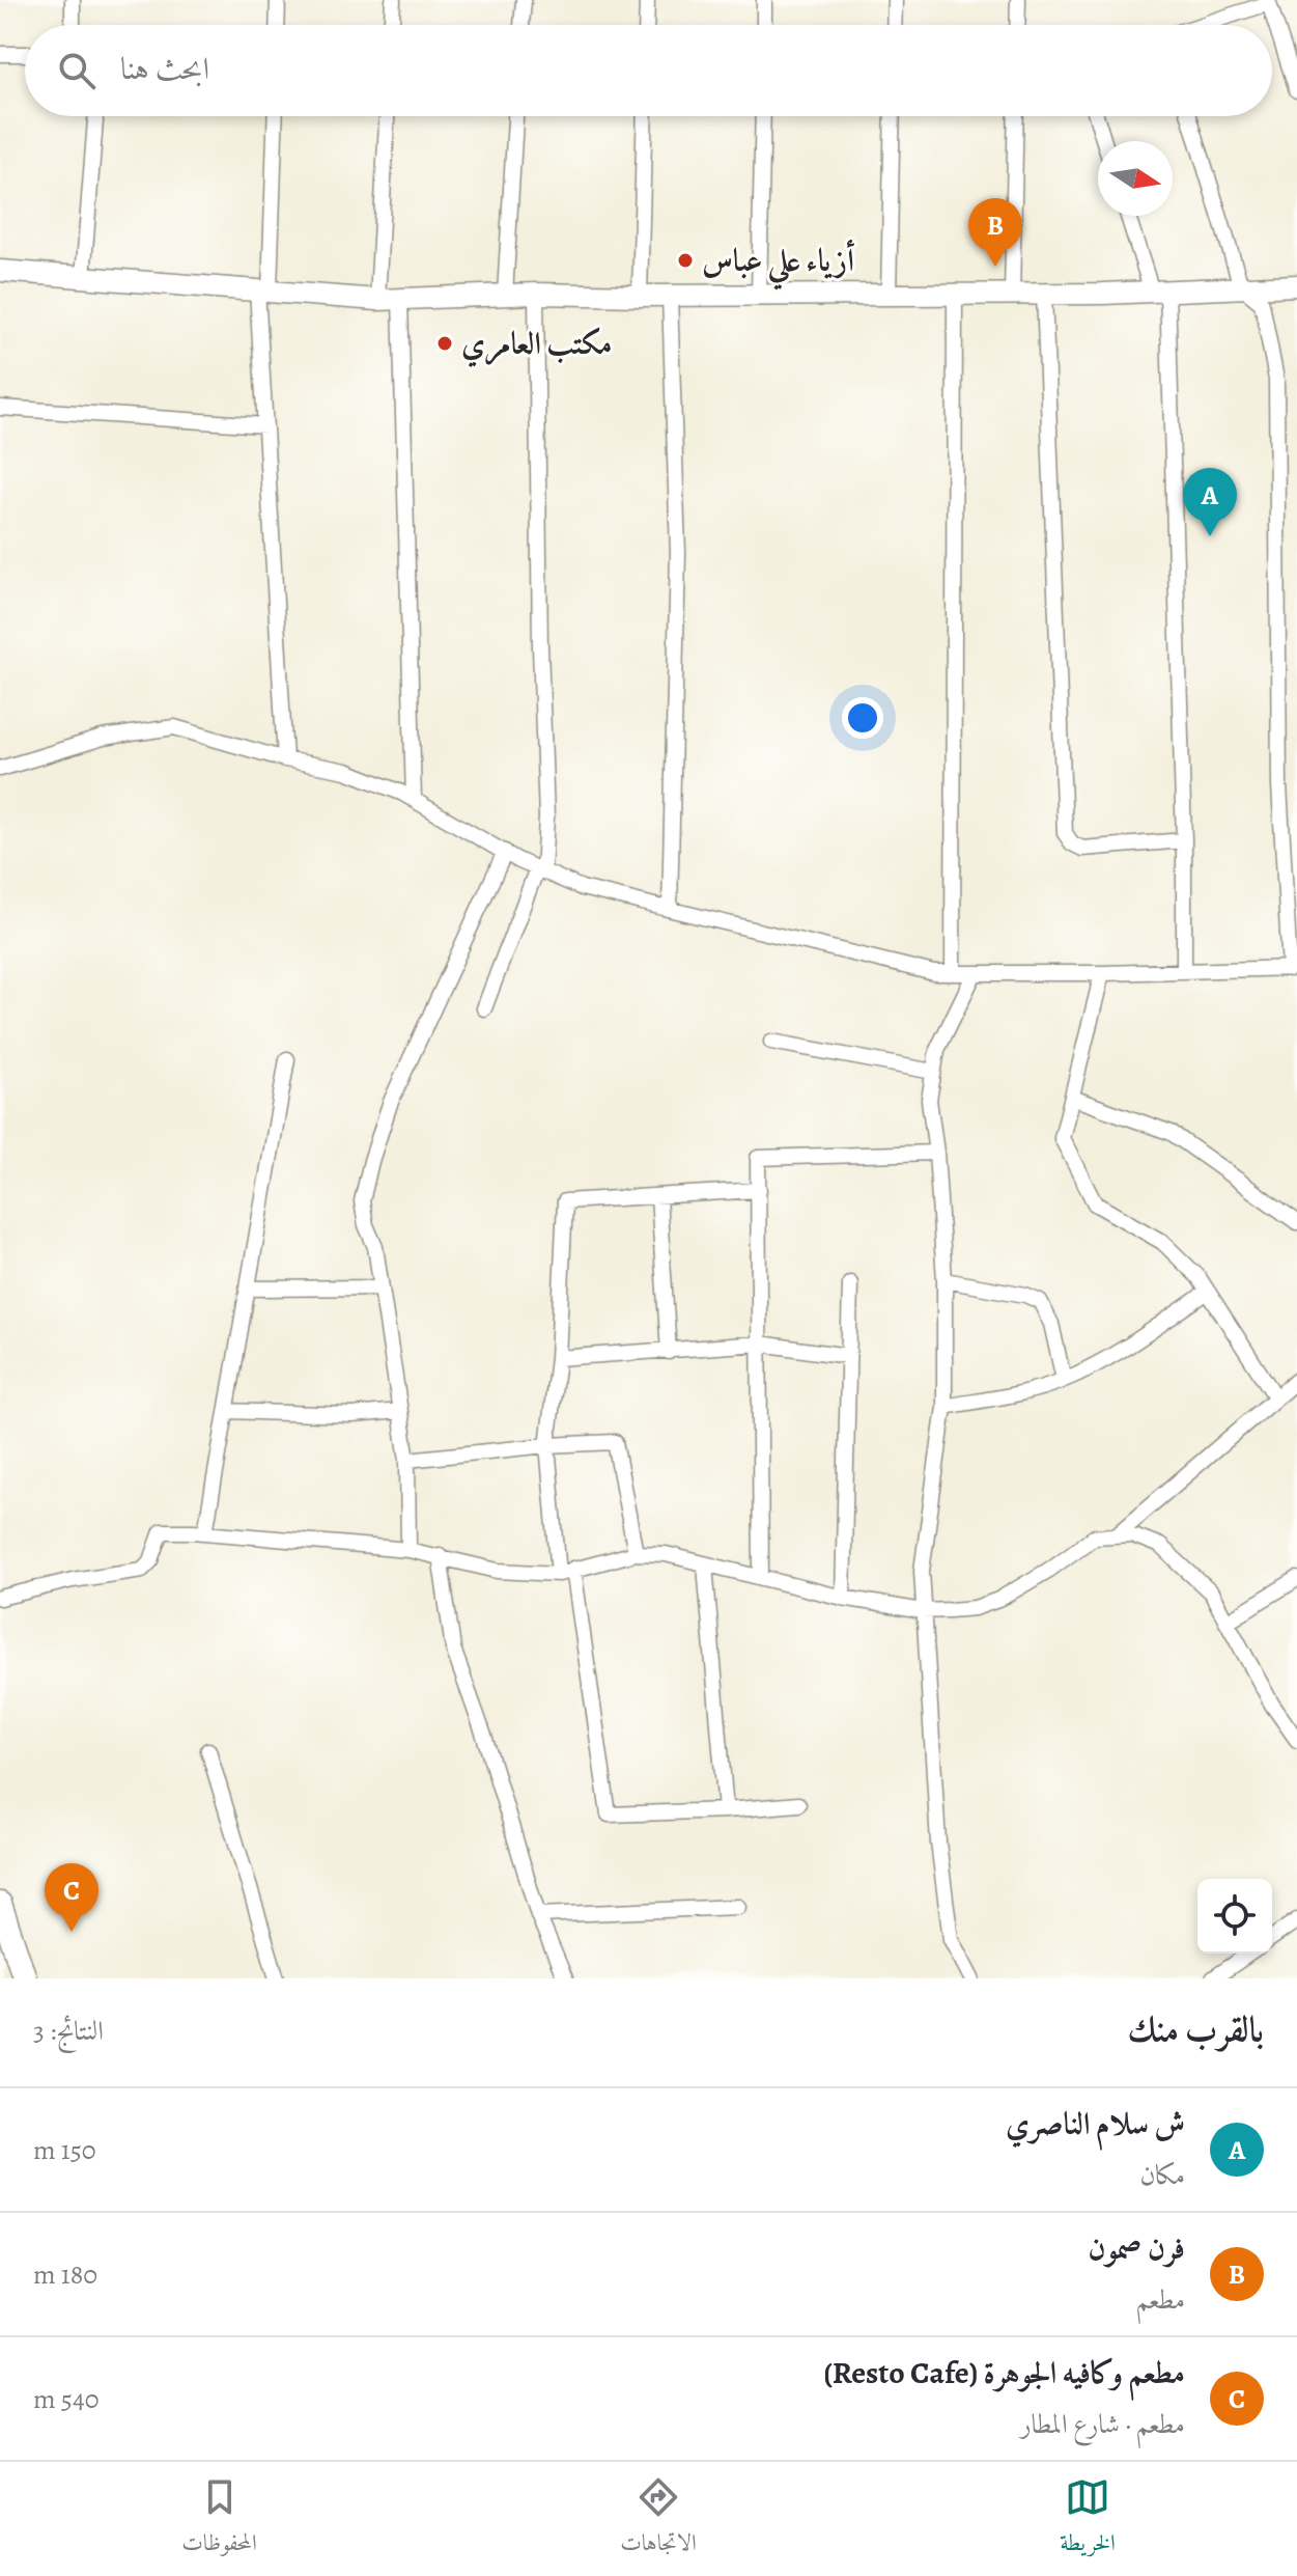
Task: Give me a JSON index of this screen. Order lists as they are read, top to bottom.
{
  "places": ["أزياء علي عباس", "مكتب العامري"],
  "north": "right",
  "page": {
    "search": "ابحث هنا",
    "pins": ["B", "A", "C"],
    "heading": ["بالقرب منك", "النتائج: 3"],
    "list": [
      {
        "mark": "A",
        "name": "ش سلام الناصري",
        "note": "مكان",
        "value": "150 m"
      },
      {
        "mark": "B",
        "name": "فرن صمون",
        "note": "مطعم",
        "value": "180 m"
      },
      {
        "mark": "C",
        "name": "مطعم وكافيه الجوهرة (Resto Cafe)",
        "note": "مطعم · شارع المطار",
        "value": "540 m"
      }
    ],
    "nav": ["الخريطة", "الاتجاهات", "المحفوظات"]
  }
}
